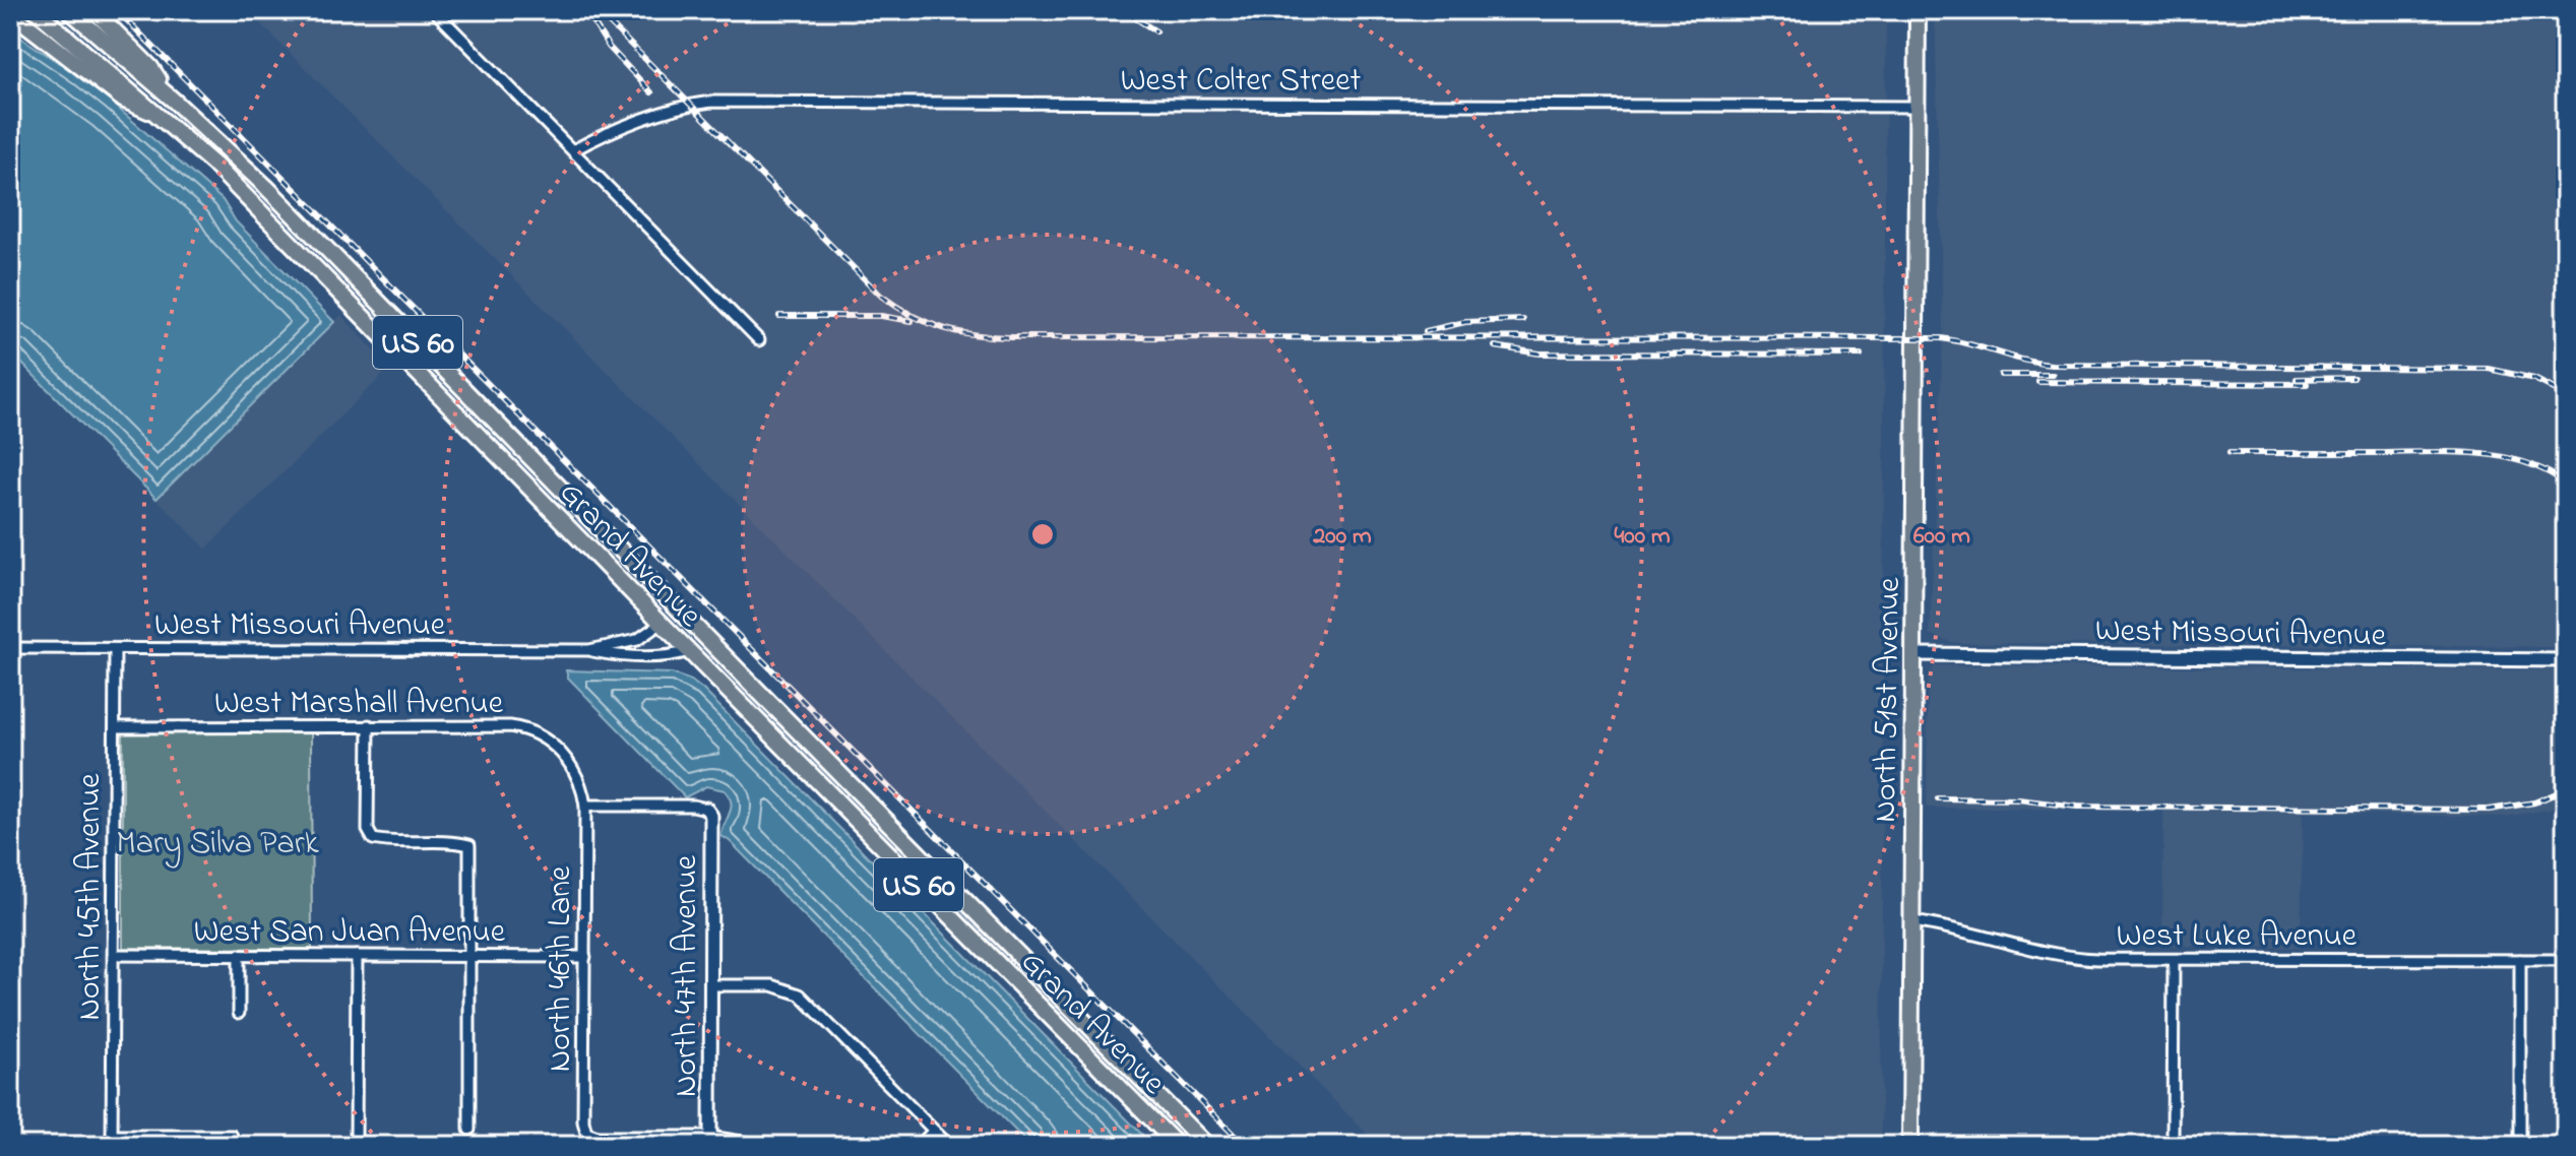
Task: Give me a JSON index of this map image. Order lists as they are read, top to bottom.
{
  "streets": {
    "main road": ["US 60", "Grand Avenue", "North 51st Avenue"],
    "street": [
      "West Colter Street",
      "West Missouri Avenue",
      "West Marshall Avenue",
      "North 45th Avenue",
      "West San Juan Avenue",
      "West Luke Avenue",
      "North 46th Lane",
      "North 47th Avenue"
    ]
  },
  "crossings": [
    ["West Colter Street", "North 51st Avenue"],
    ["Grand Avenue", "West Missouri Avenue"],
    ["West Missouri Avenue", "North 51st Avenue"],
    ["West Missouri Avenue", "North 45th Avenue"],
    ["North 51st Avenue", "West Luke Avenue"],
    ["West Marshall Avenue", "North 45th Avenue"],
    ["West Marshall Avenue", "North 46th Lane"],
    ["North 45th Avenue", "West San Juan Avenue"],
    ["West San Juan Avenue", "North 46th Lane"],
    ["North 46th Lane", "North 47th Avenue"]
  ],
  "parks": ["Mary Silva Park"],
  "rings": ["200 m", "400 m", "600 m"]
}
